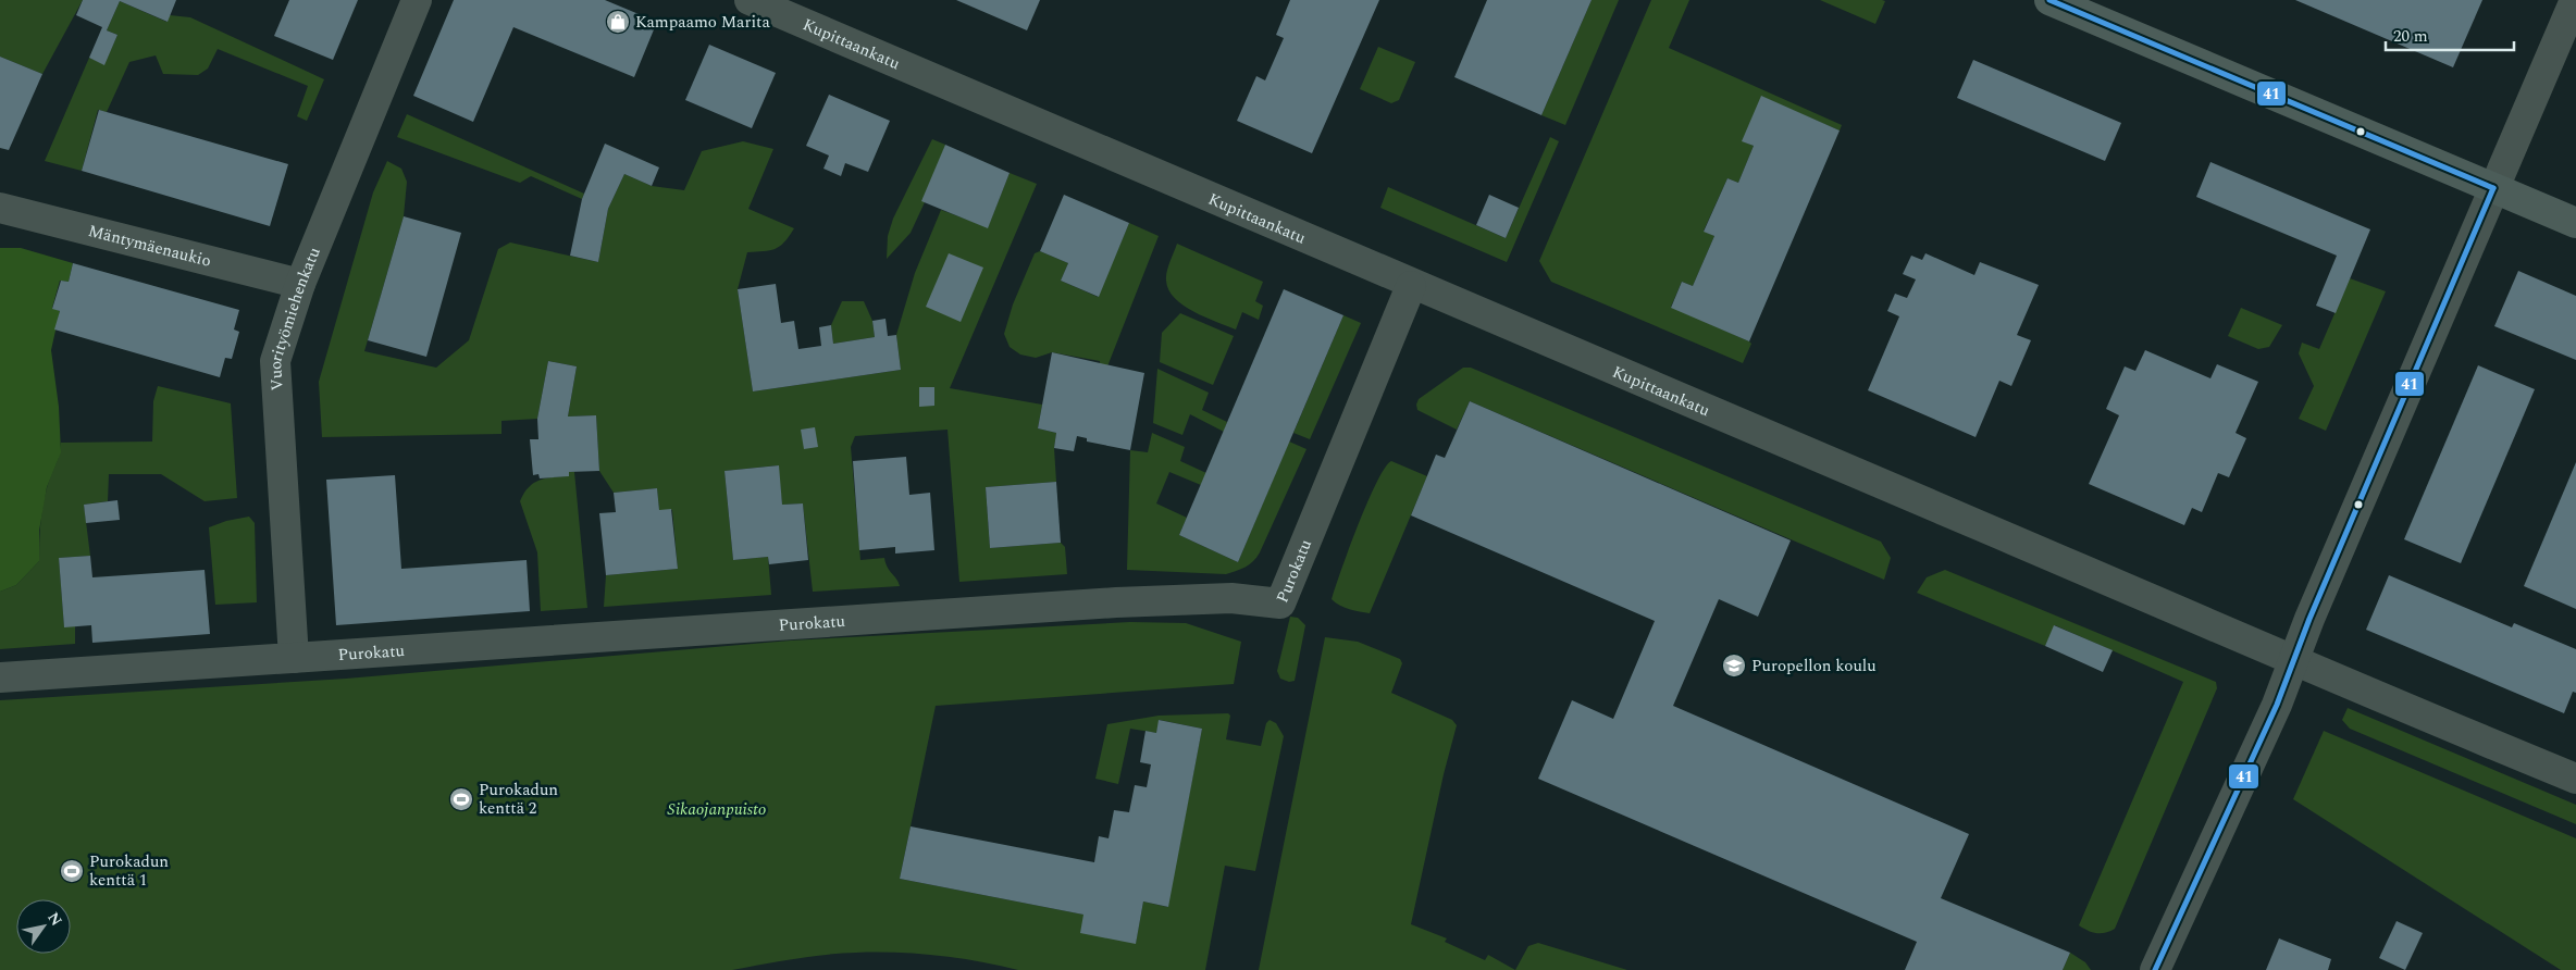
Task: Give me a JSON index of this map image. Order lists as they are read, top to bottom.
{
  "streets": {
    "street": [
      "Kupittaankatu",
      "Mäntymäenaukio",
      "Vuorityömiehenkatu",
      "Purokatu"
    ]
  },
  "crossings": [
    ["Kupittaankatu", "Purokatu"],
    ["Mäntymäenaukio", "Vuorityömiehenkatu"],
    ["Vuorityömiehenkatu", "Purokatu"]
  ],
  "parks": ["Sikaojanpuisto"],
  "places": {
    "shop": ["Kampaamo Marita"],
    "school or university": ["Puropellon koulu"],
    "sports": ["Purokadun kenttä 2", "Purokadun kenttä 1"]
  },
  "lines": ["transit line 41"],
  "scale_bar": "20 m",
  "north": "top right"
}
